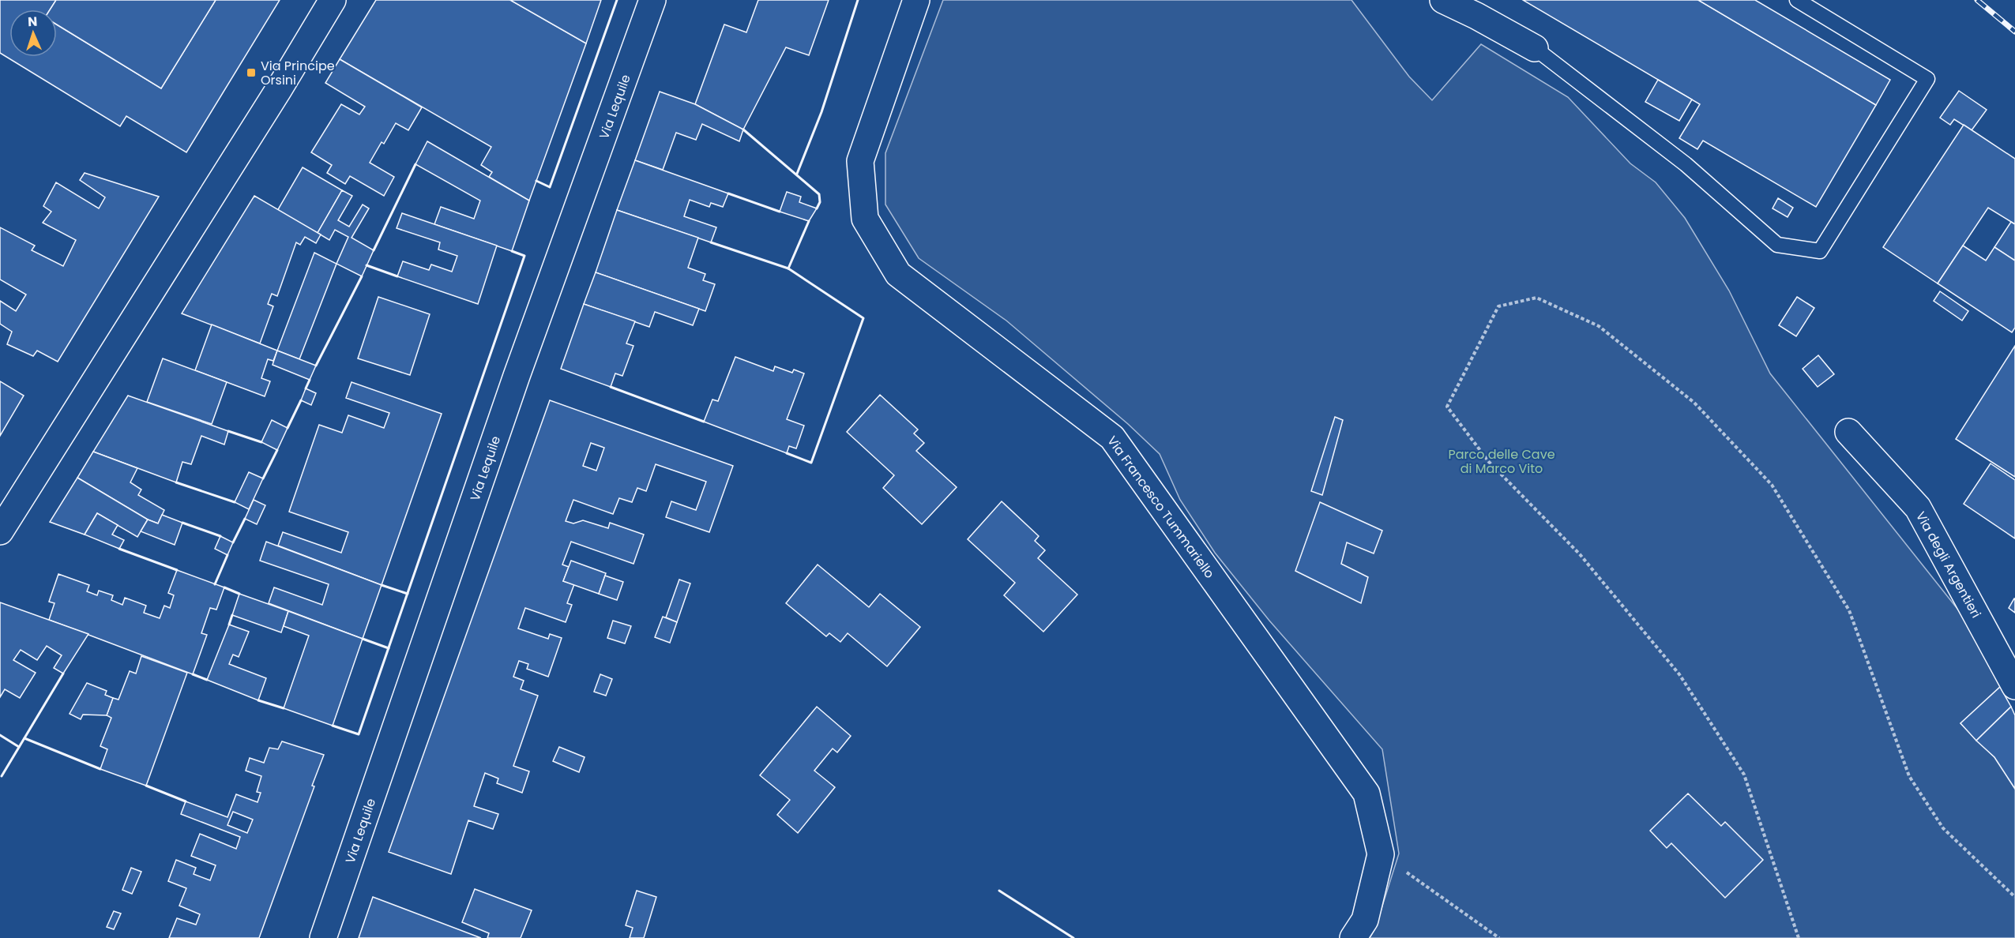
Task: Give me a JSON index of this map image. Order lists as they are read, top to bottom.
{
  "streets": {
    "main road": ["Via Lequile", "Via Francesco Tummariello", "Via degli Argentieri"]
  },
  "parks": ["Parco delle Cave di Marco Vito"],
  "places": {
    "transit": ["Via Principe Orsini"]
  },
  "north": "top"
}
